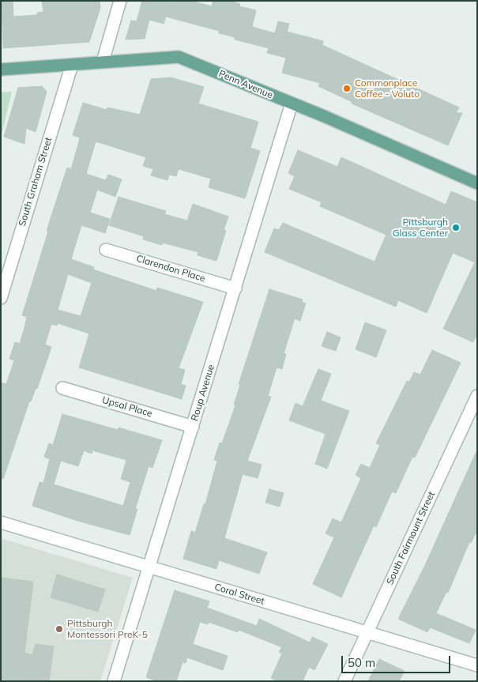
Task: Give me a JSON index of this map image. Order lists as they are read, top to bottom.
{
  "streets": {
    "main road": ["Penn Avenue"],
    "street": [
      "South Graham Street",
      "Clarendon Place",
      "Roup Avenue",
      "Upsal Place",
      "South Fairmount Street",
      "Coral Street"
    ]
  },
  "crossings": [
    ["Penn Avenue", "South Graham Street"],
    ["Penn Avenue", "Roup Avenue"],
    ["Clarendon Place", "Roup Avenue"],
    ["Roup Avenue", "Upsal Place"],
    ["Roup Avenue", "Coral Street"],
    ["South Fairmount Street", "Coral Street"]
  ],
  "places": ["Commonplace Coffee - Voluto", "Pittsburgh Glass Center", "Pittsburgh Montessori PreK-5"],
  "scale_bar": "50 m"
}
